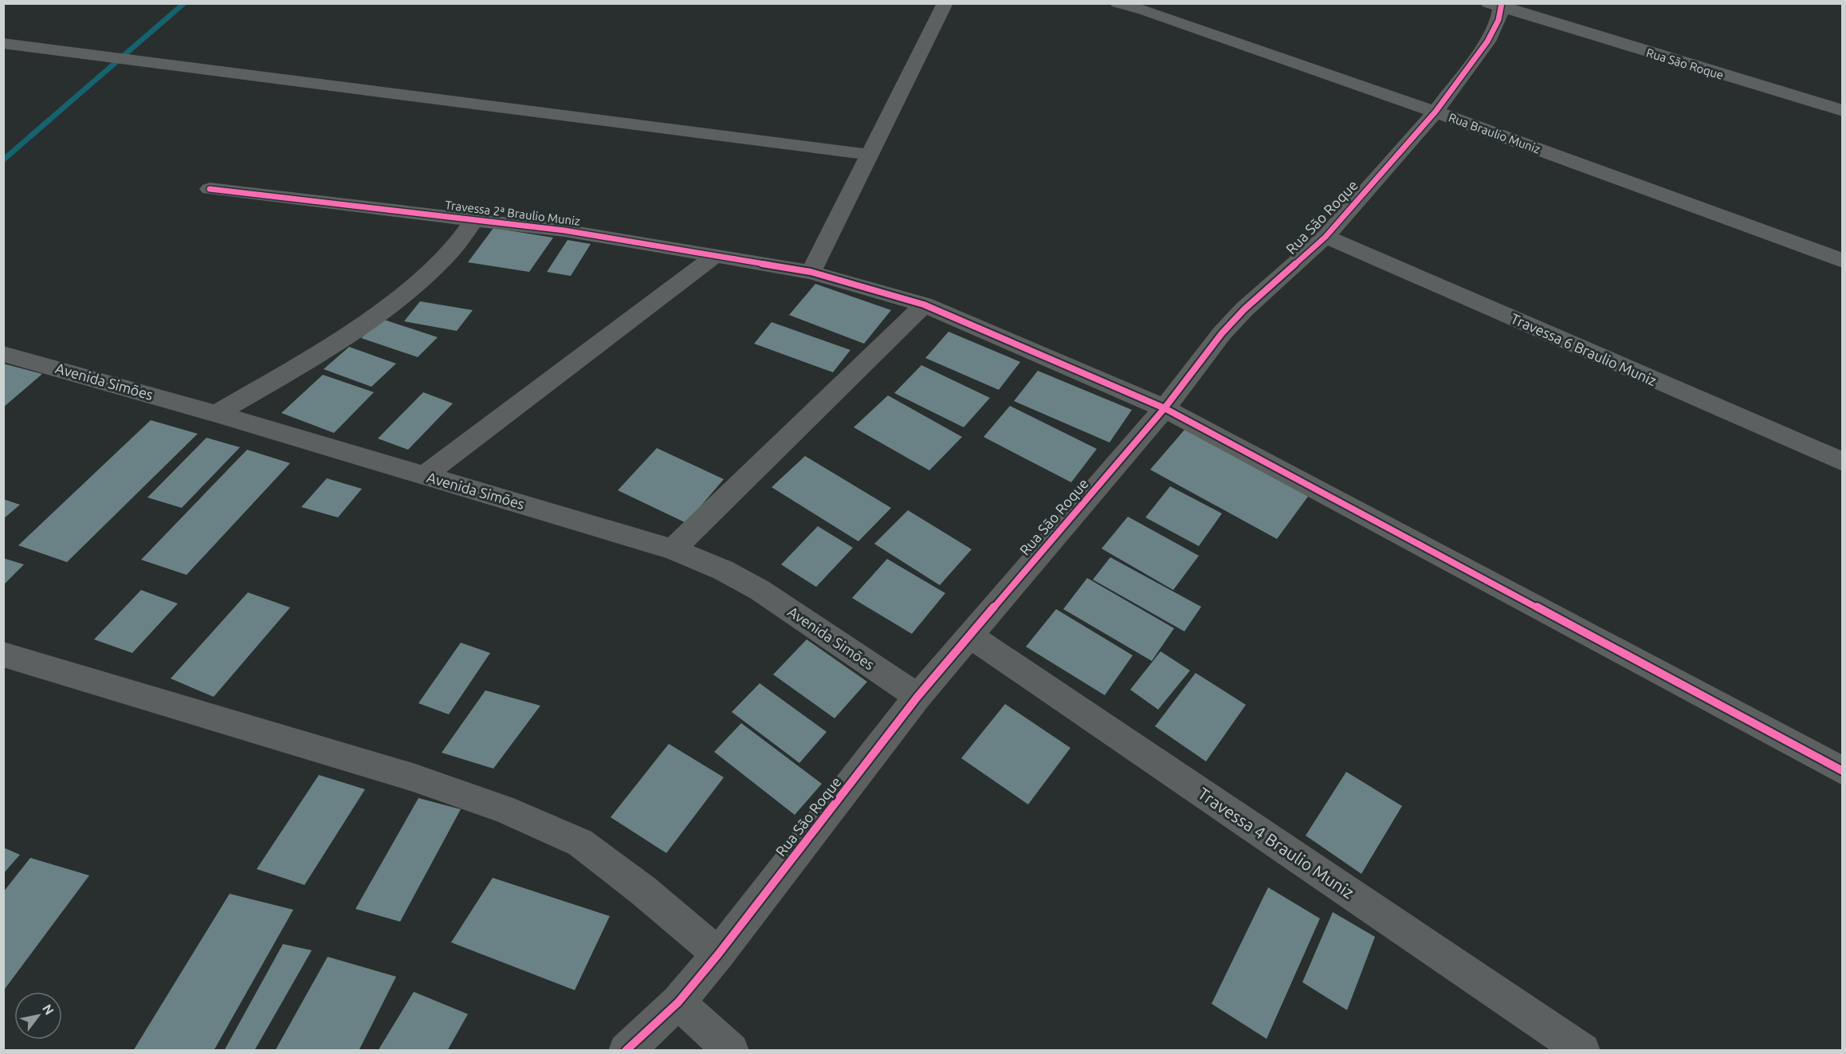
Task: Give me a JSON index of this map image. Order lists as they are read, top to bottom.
{
  "streets": {
    "street": [
      "Rua São Roque",
      "Rua Braulio Muniz",
      "Travessa 2ª Braulio Muniz",
      "Travessa 6 Braulio Muniz",
      "Avenida Simões",
      "Travessa 4 Braulio Muniz"
    ]
  },
  "crossings": [
    ["Rua São Roque", "Rua Braulio Muniz"],
    ["Rua São Roque", "Travessa 2ª Braulio Muniz"],
    ["Rua São Roque", "Travessa 6 Braulio Muniz"],
    ["Rua São Roque", "Avenida Simões"],
    ["Rua São Roque", "Travessa 4 Braulio Muniz"]
  ],
  "north": "top right"
}
